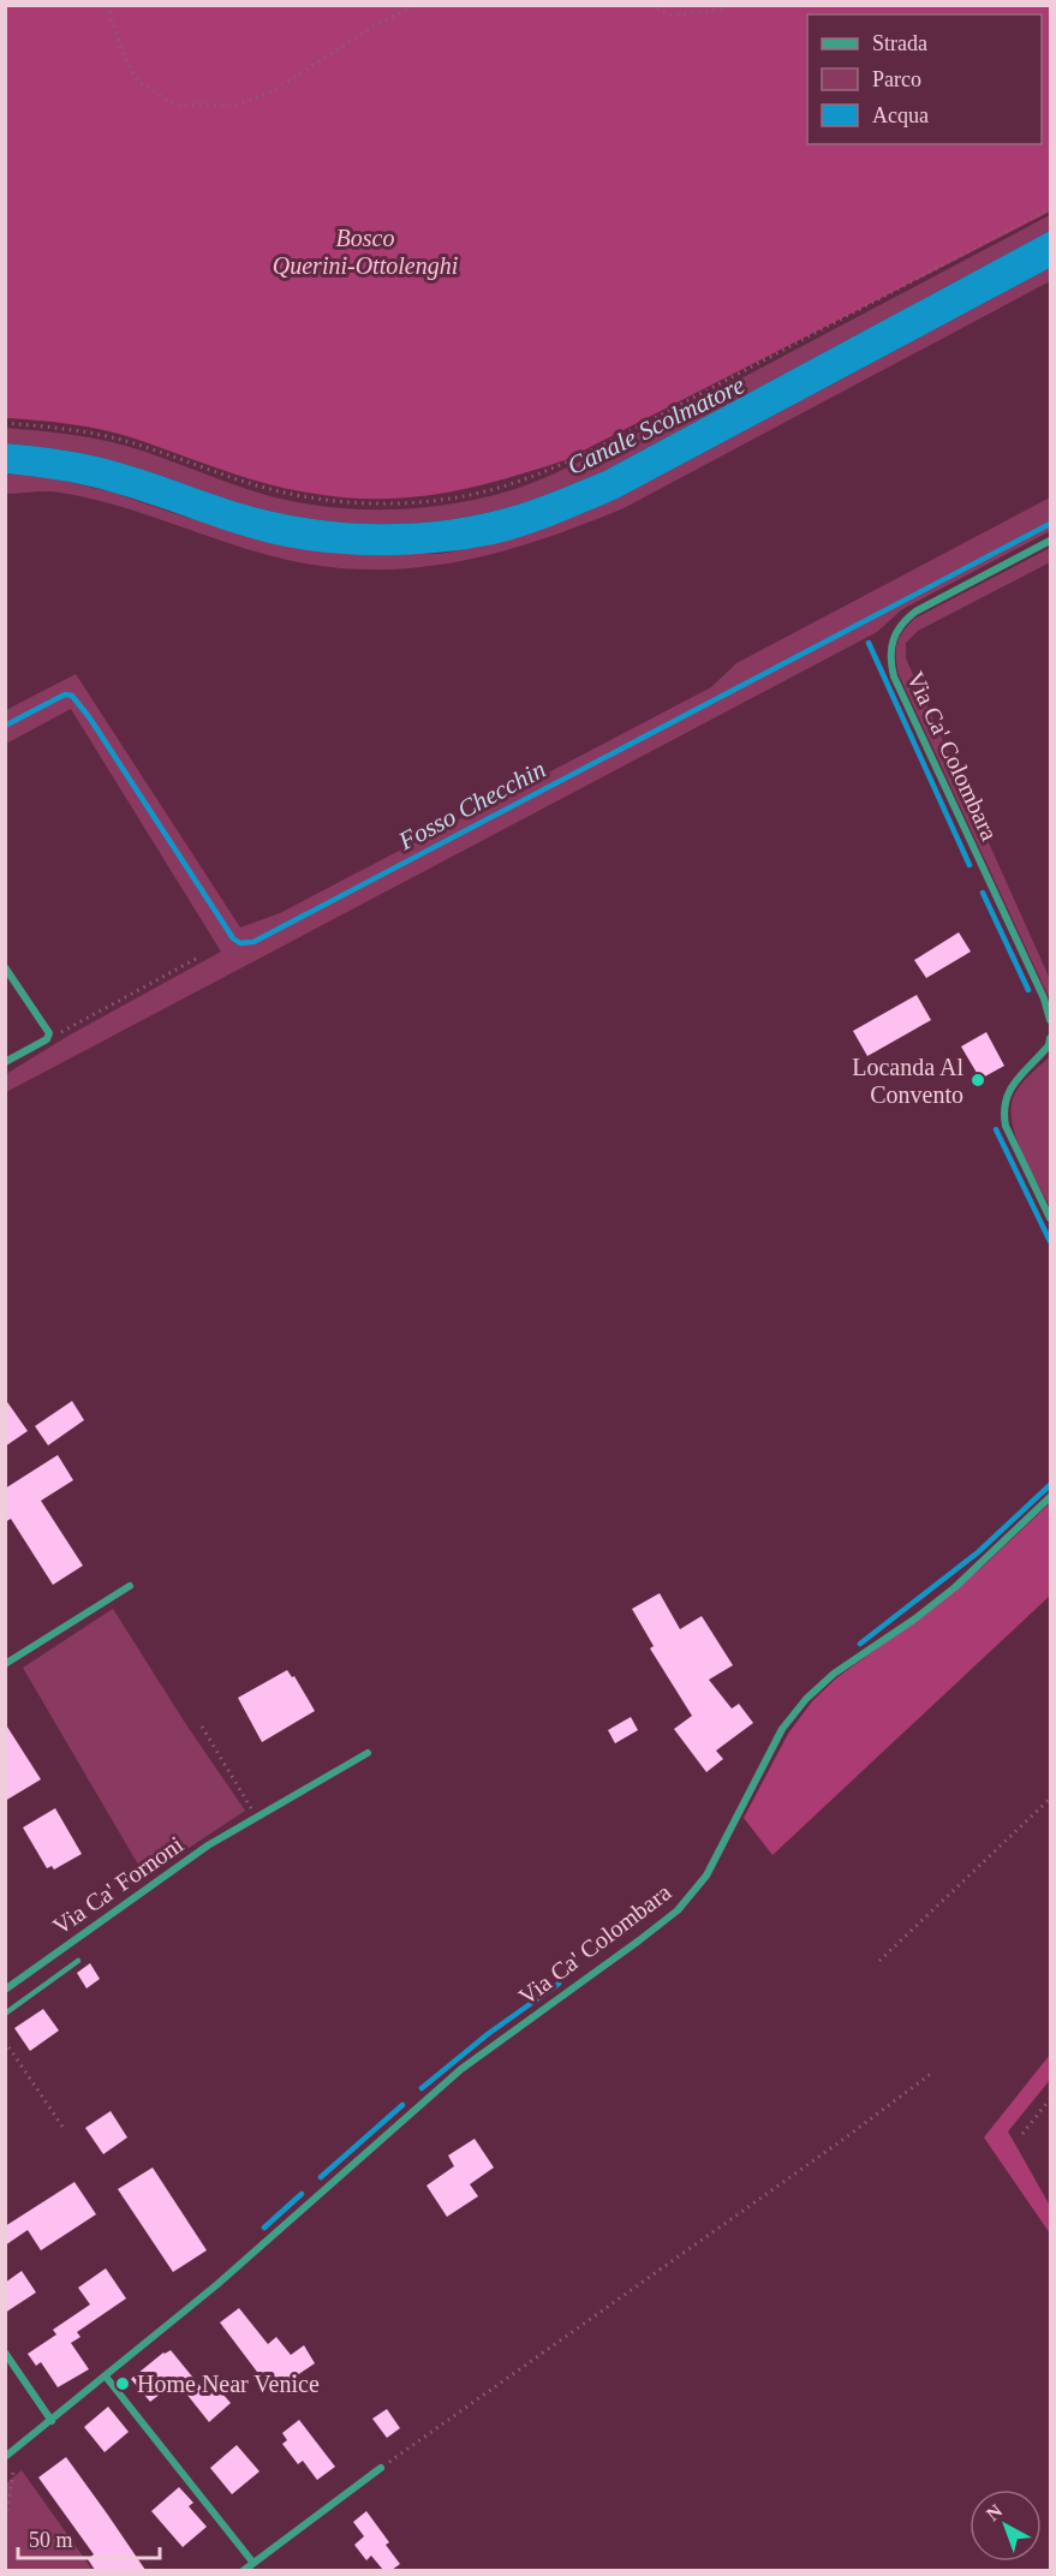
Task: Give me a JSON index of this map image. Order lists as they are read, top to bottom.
{
  "streets": {
    "street": ["Via Ca' Colombara", "Via Ca' Fornoni"]
  },
  "water": ["Canale Scolmatore", "Fosso Checchin"],
  "parks": ["Bosco Querini-Ottolenghi"],
  "places": ["Locanda Al Convento", "Home Near Venice"],
  "legend": ["Strada", "Parco", "Acqua"],
  "scale_bar": "50 m",
  "north": "top left"
}
